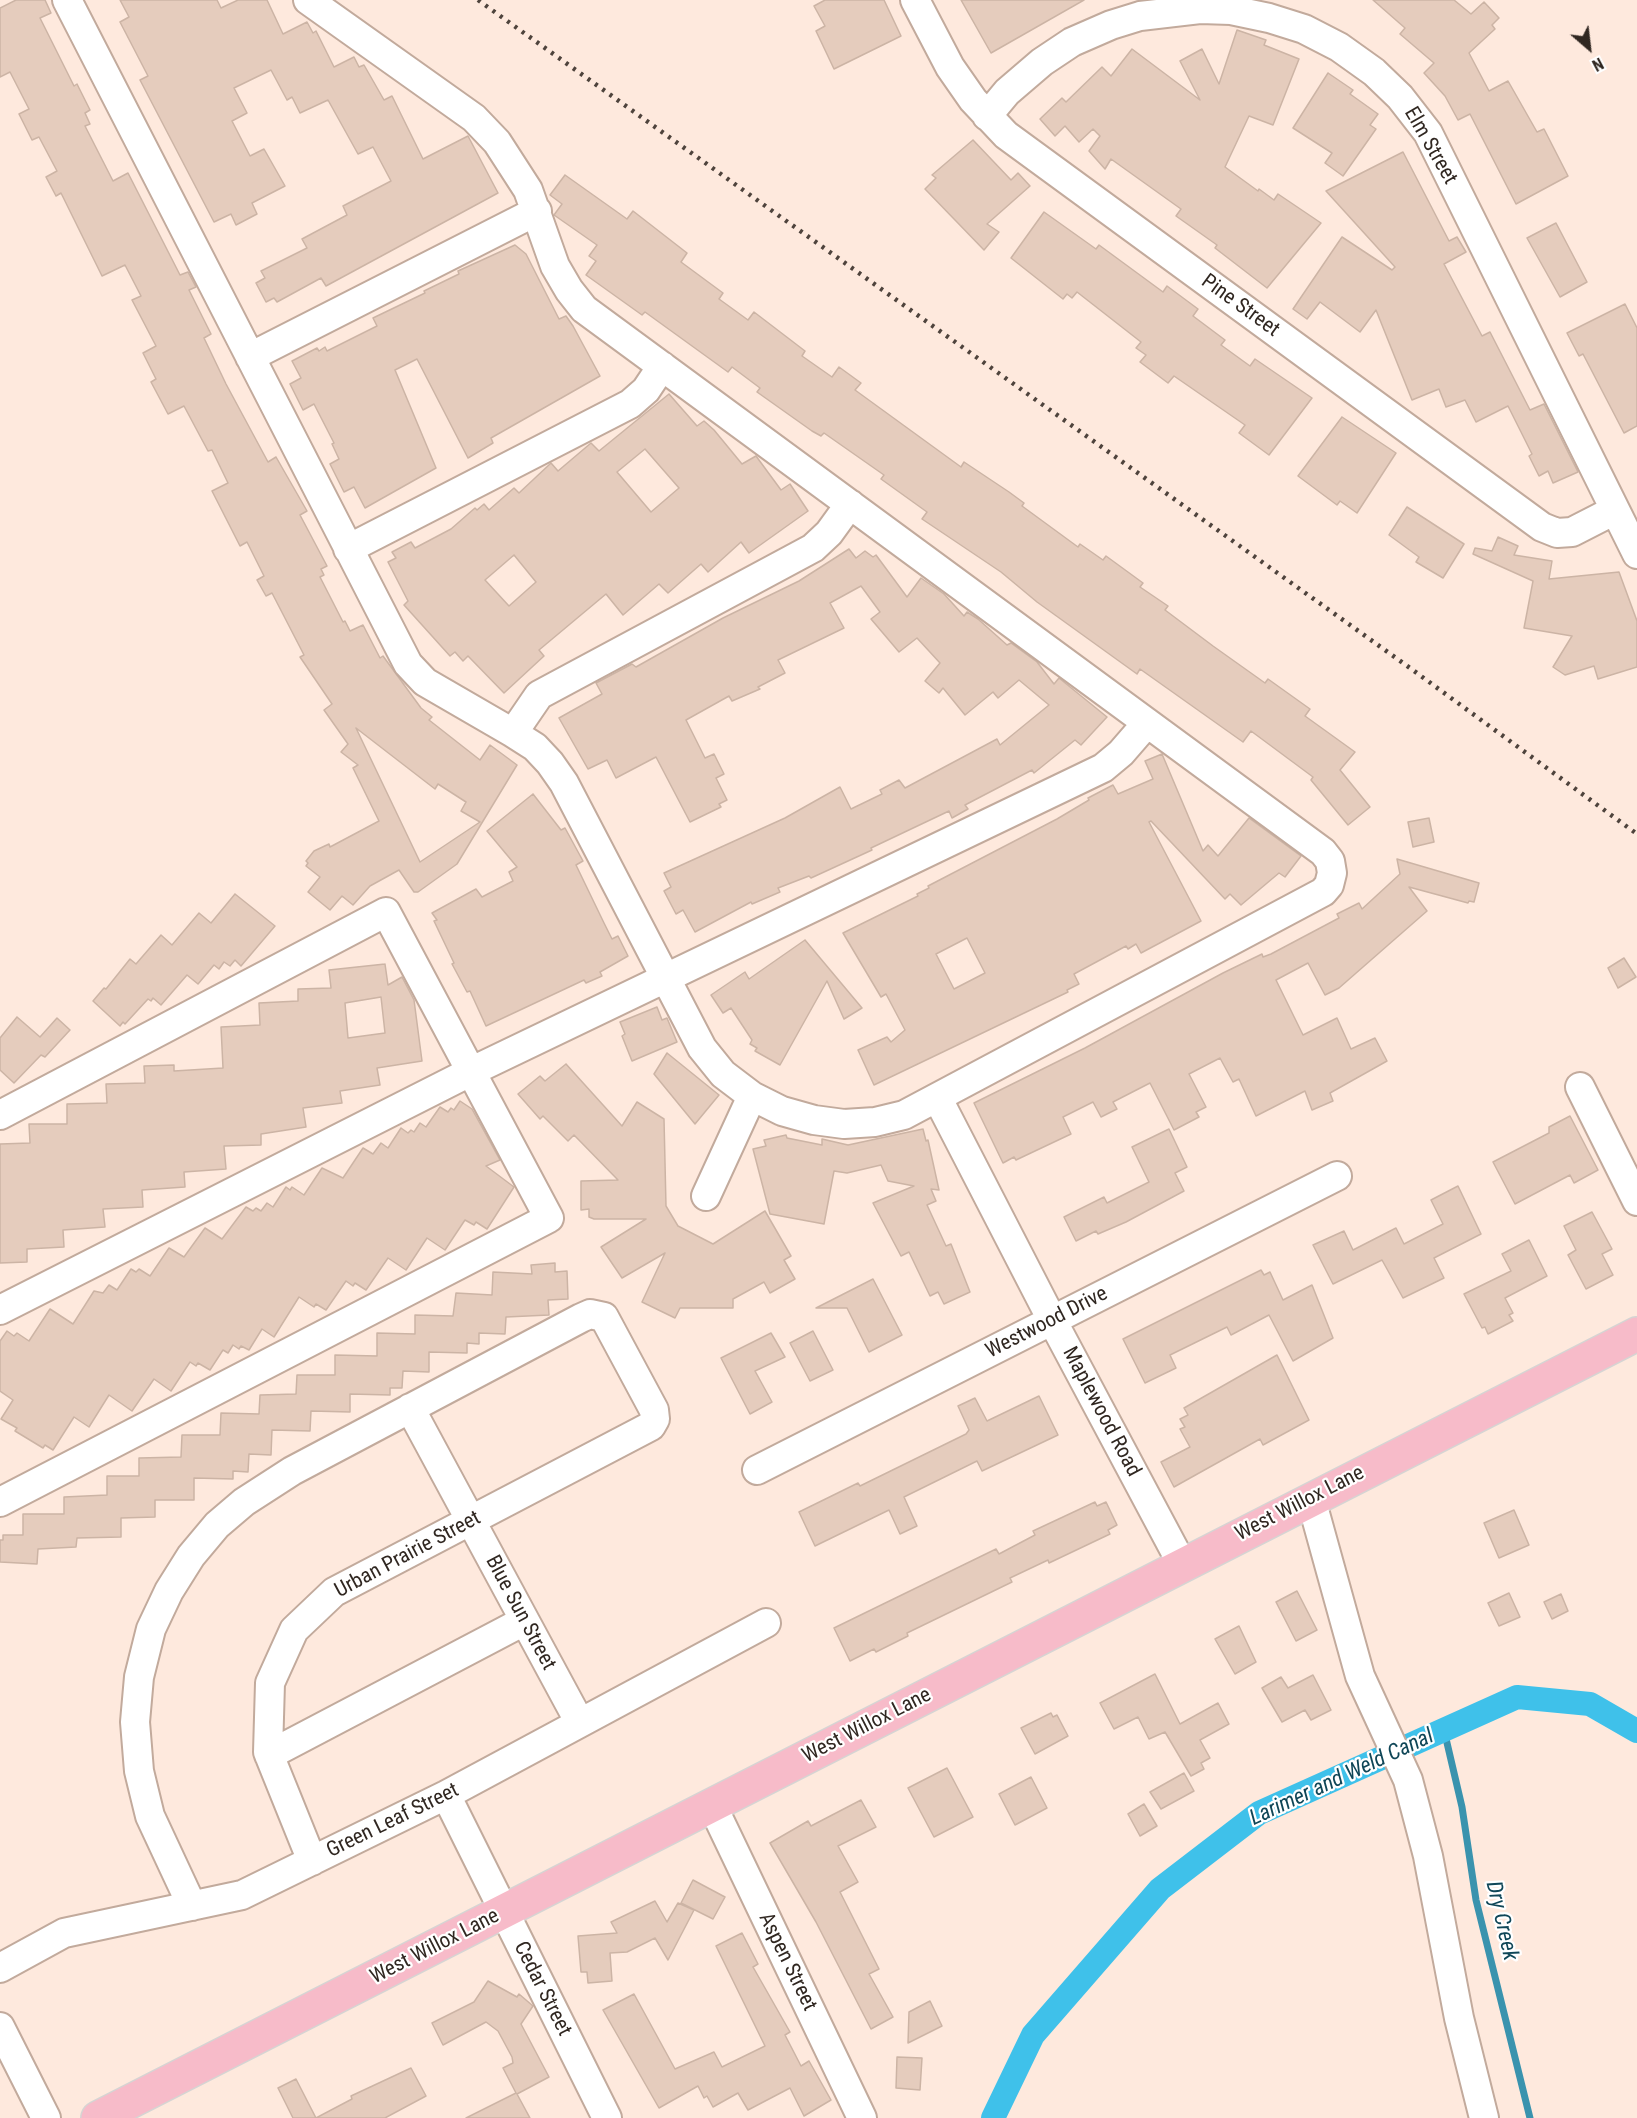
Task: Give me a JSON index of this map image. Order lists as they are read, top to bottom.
{
  "streets": {
    "main road": ["West Willox Lane"],
    "street": [
      "Elm Street",
      "Pine Street",
      "Westwood Drive",
      "Maplewood Road",
      "Urban Prairie Street",
      "Blue Sun Street",
      "Green Leaf Street",
      "Aspen Street",
      "Cedar Street"
    ]
  },
  "crossings": [
    ["Elm Street", "Pine Street"],
    ["Westwood Drive", "Maplewood Road"],
    ["Maplewood Road", "West Willox Lane"],
    ["West Willox Lane", "Aspen Street"],
    ["West Willox Lane", "Cedar Street"],
    ["Urban Prairie Street", "Blue Sun Street"],
    ["Urban Prairie Street", "Green Leaf Street"],
    ["Blue Sun Street", "Green Leaf Street"],
    ["Green Leaf Street", "Cedar Street"]
  ],
  "water": ["Larimer and Weld Canal", "Dry Creek"],
  "north": "bottom right"
}
